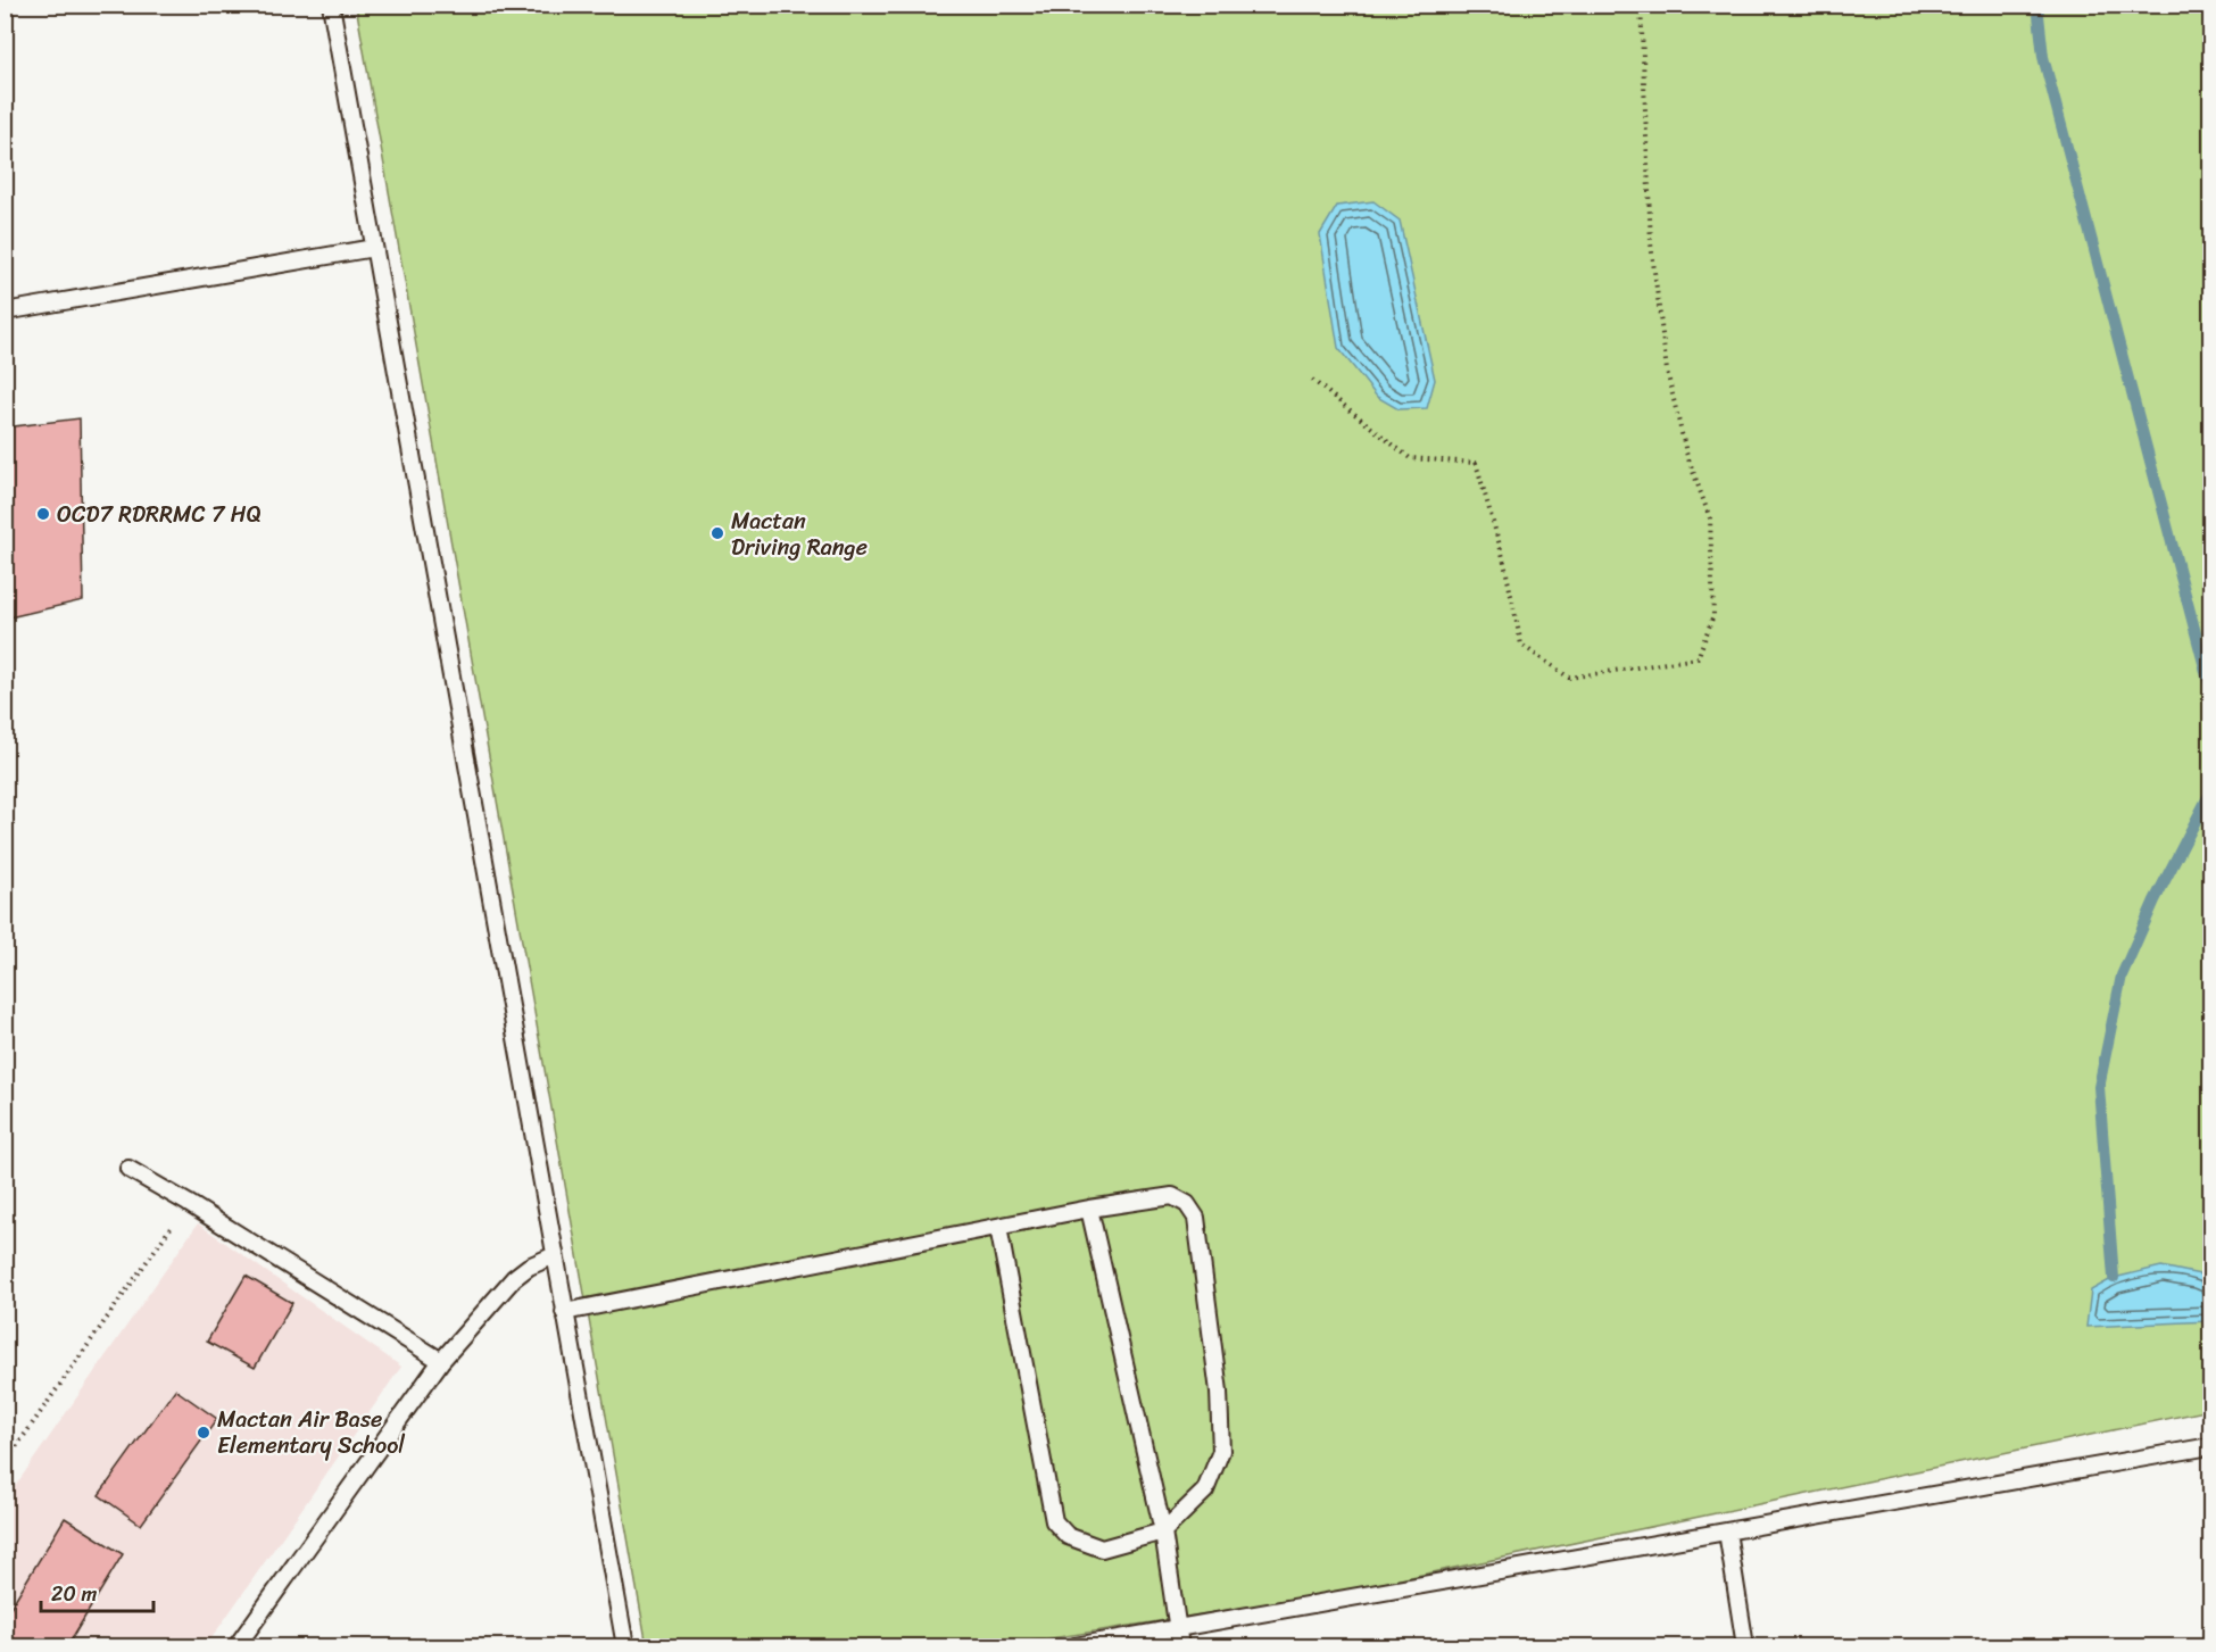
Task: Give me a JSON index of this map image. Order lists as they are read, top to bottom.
{
  "places": ["OCD7 RDRRMC 7 HQ", "Mactan Driving Range", "Mactan Air Base Elementary School"],
  "scale_bar": "20 m"
}
